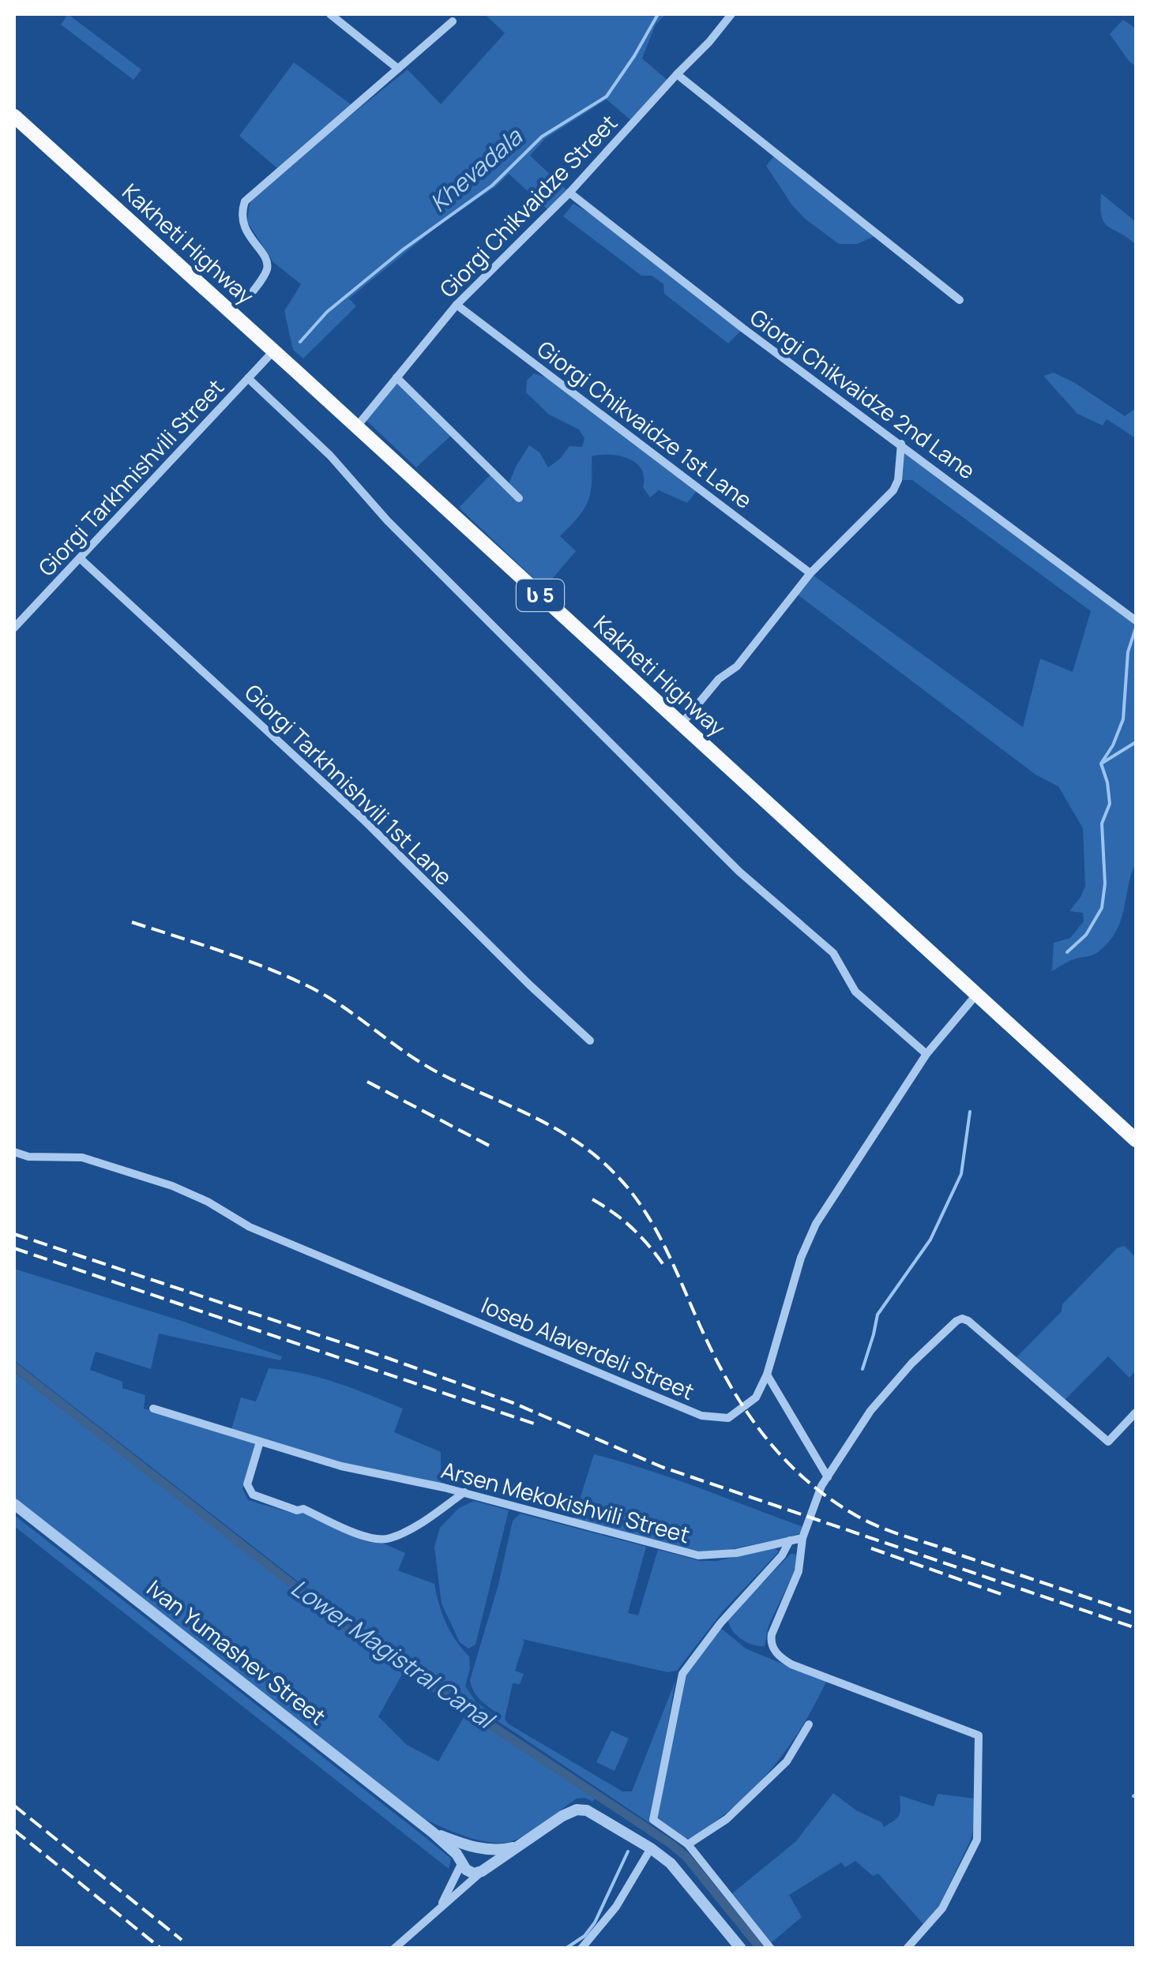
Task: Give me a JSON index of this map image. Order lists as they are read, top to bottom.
{
  "streets": {
    "highway": ["Kakheti Highway", "ს 5"],
    "street": [
      "Giorgi Chikvaidze Street",
      "Giorgi Chikvaidze 2nd Lane",
      "Giorgi Chikvaidze 1st Lane",
      "Giorgi Tarkhnishvili Street",
      "Giorgi Tarkhnishvili 1st Lane",
      "Ioseb Alaverdeli Street",
      "Arsen Mekokishvili Street",
      "Ivan Yumashev Street"
    ]
  },
  "crossings": [
    ["Giorgi Chikvaidze Street", "Kakheti Highway"],
    ["Giorgi Chikvaidze Street", "Giorgi Chikvaidze 2nd Lane"],
    ["Giorgi Chikvaidze Street", "Giorgi Chikvaidze 1st Lane"],
    ["Kakheti Highway", "Giorgi Tarkhnishvili Street"],
    ["Kakheti Highway", "Ioseb Alaverdeli Street"],
    ["Giorgi Tarkhnishvili Street", "Giorgi Tarkhnishvili 1st Lane"]
  ],
  "water": ["Khevadala", "Lower Magistral Canal"]
}
